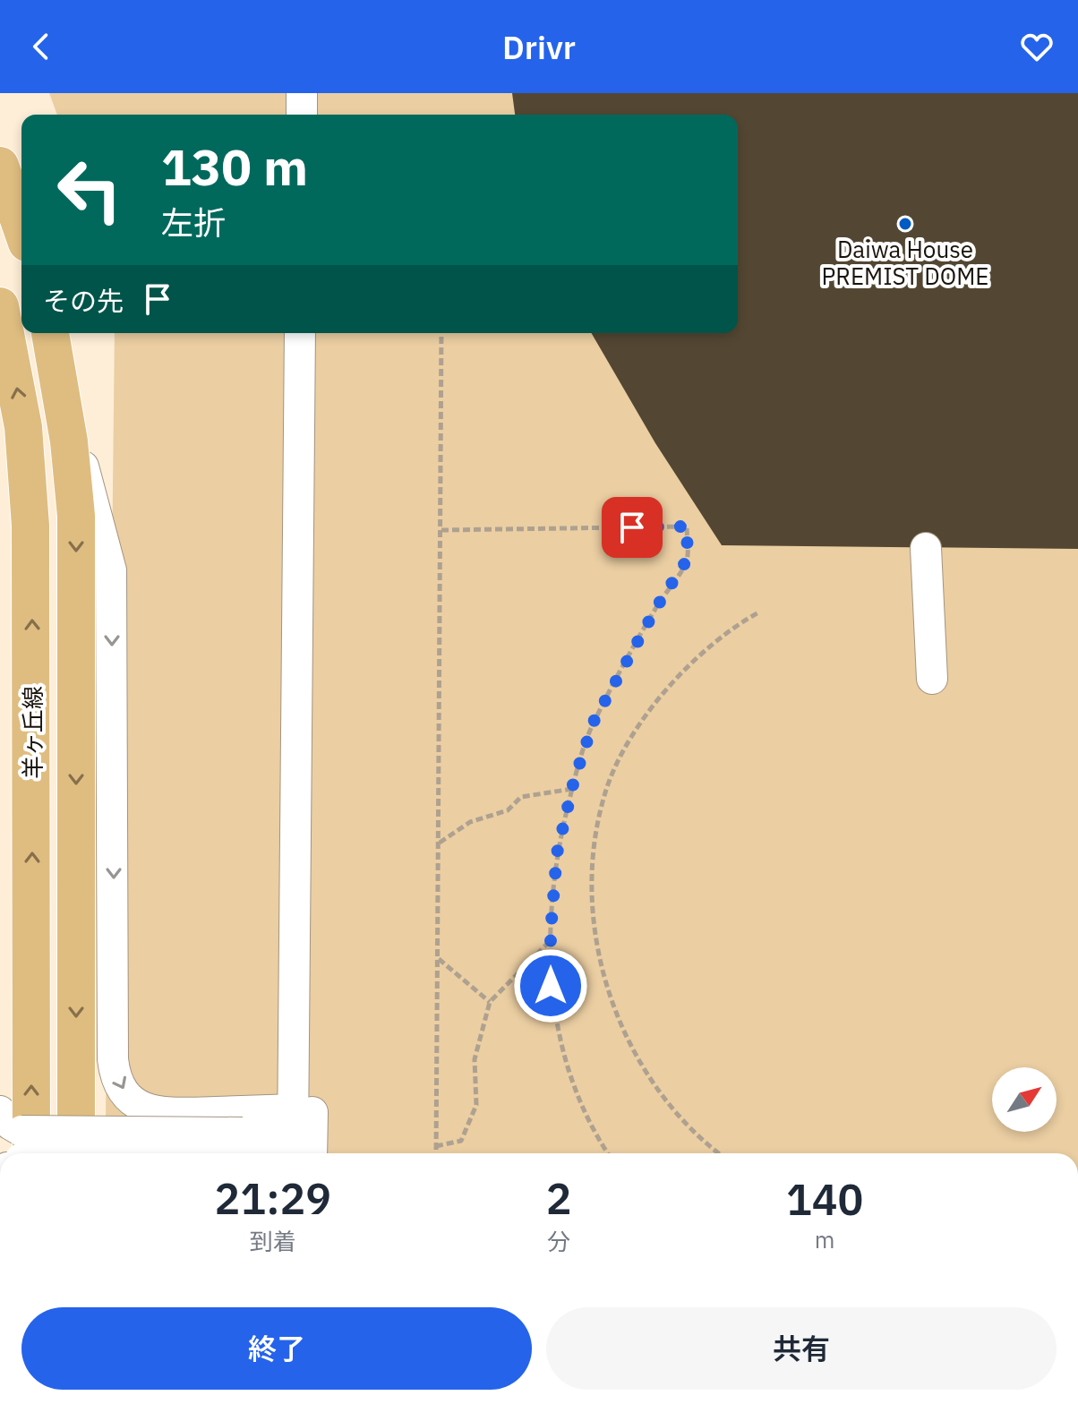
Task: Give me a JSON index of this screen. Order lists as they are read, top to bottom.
{
  "streets": {
    "main road": ["羊ヶ丘線"]
  },
  "places": ["Daiwa House PREMIST DOME"],
  "north": "top right",
  "page": {
    "header": "Drivr",
    "turn": ["130 m", "左折"],
    "then": "その先",
    "eta": [
      "21:29",
      "到着",
      "2",
      "分",
      "140",
      "m"
    ],
    "buttons": ["終了", "共有"]
  }
}
